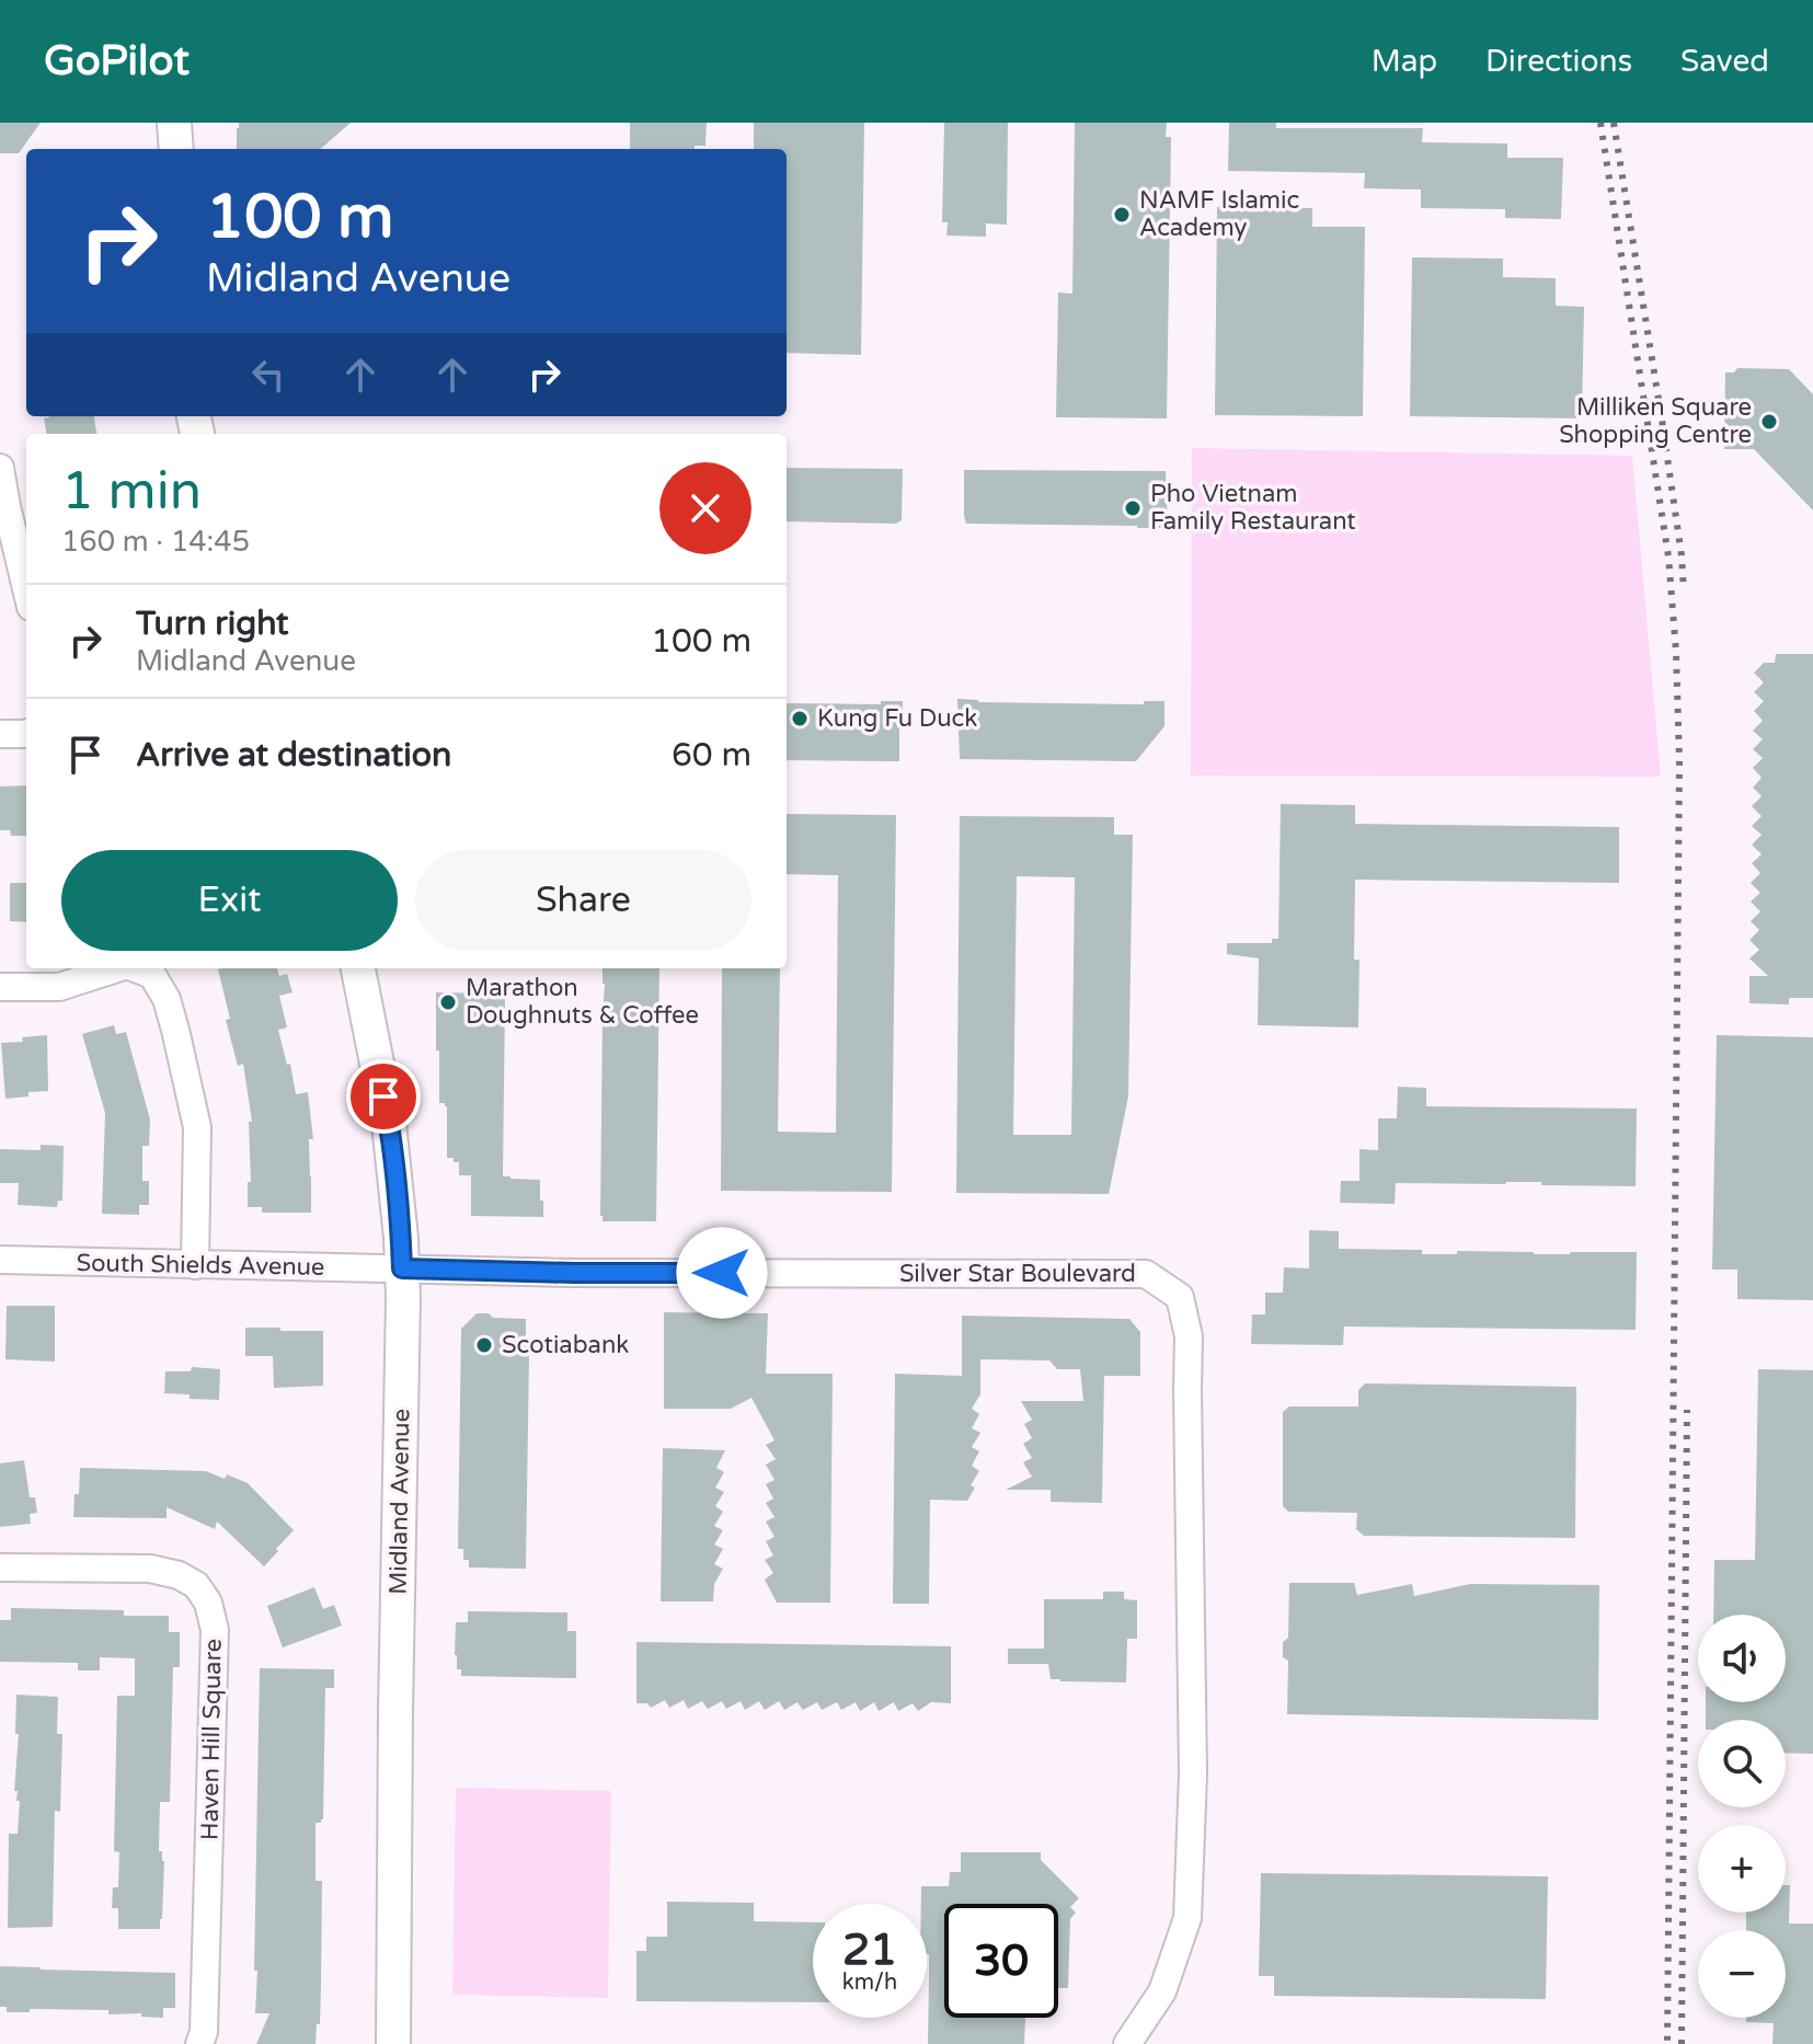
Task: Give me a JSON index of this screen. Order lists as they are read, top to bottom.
{
  "streets": {
    "main road": ["Midland Avenue"],
    "street": ["South Shields Avenue", "Silver Star Boulevard", "Haven Hill Square"]
  },
  "crossings": [
    ["South Shields Avenue", "Silver Star Boulevard"],
    ["South Shields Avenue", "Midland Avenue"],
    ["Silver Star Boulevard", "Midland Avenue"]
  ],
  "places": [
    "NAMF Islamic Academy",
    "Milliken Square Shopping Centre",
    "Pho Vietnam Family Restaurant",
    "Kung Fu Duck",
    "Marathon Doughnuts & Coffee",
    "Scotiabank"
  ],
  "page": {
    "header": "GoPilot",
    "nav": ["Map", "Directions", "Saved"],
    "turn": ["100 m", "Midland Avenue"],
    "heading": ["1 min", "160 m · 14:45"],
    "list": [
      {
        "name": "Turn right",
        "note": "Midland Avenue",
        "value": "100 m"
      },
      {
        "name": "Arrive at destination",
        "value": "60 m"
      }
    ],
    "buttons": ["Exit", "Share"],
    "map_buttons": ["+", "−"],
    "speed": "21 km/h",
    "limit": "30"
  }
}
